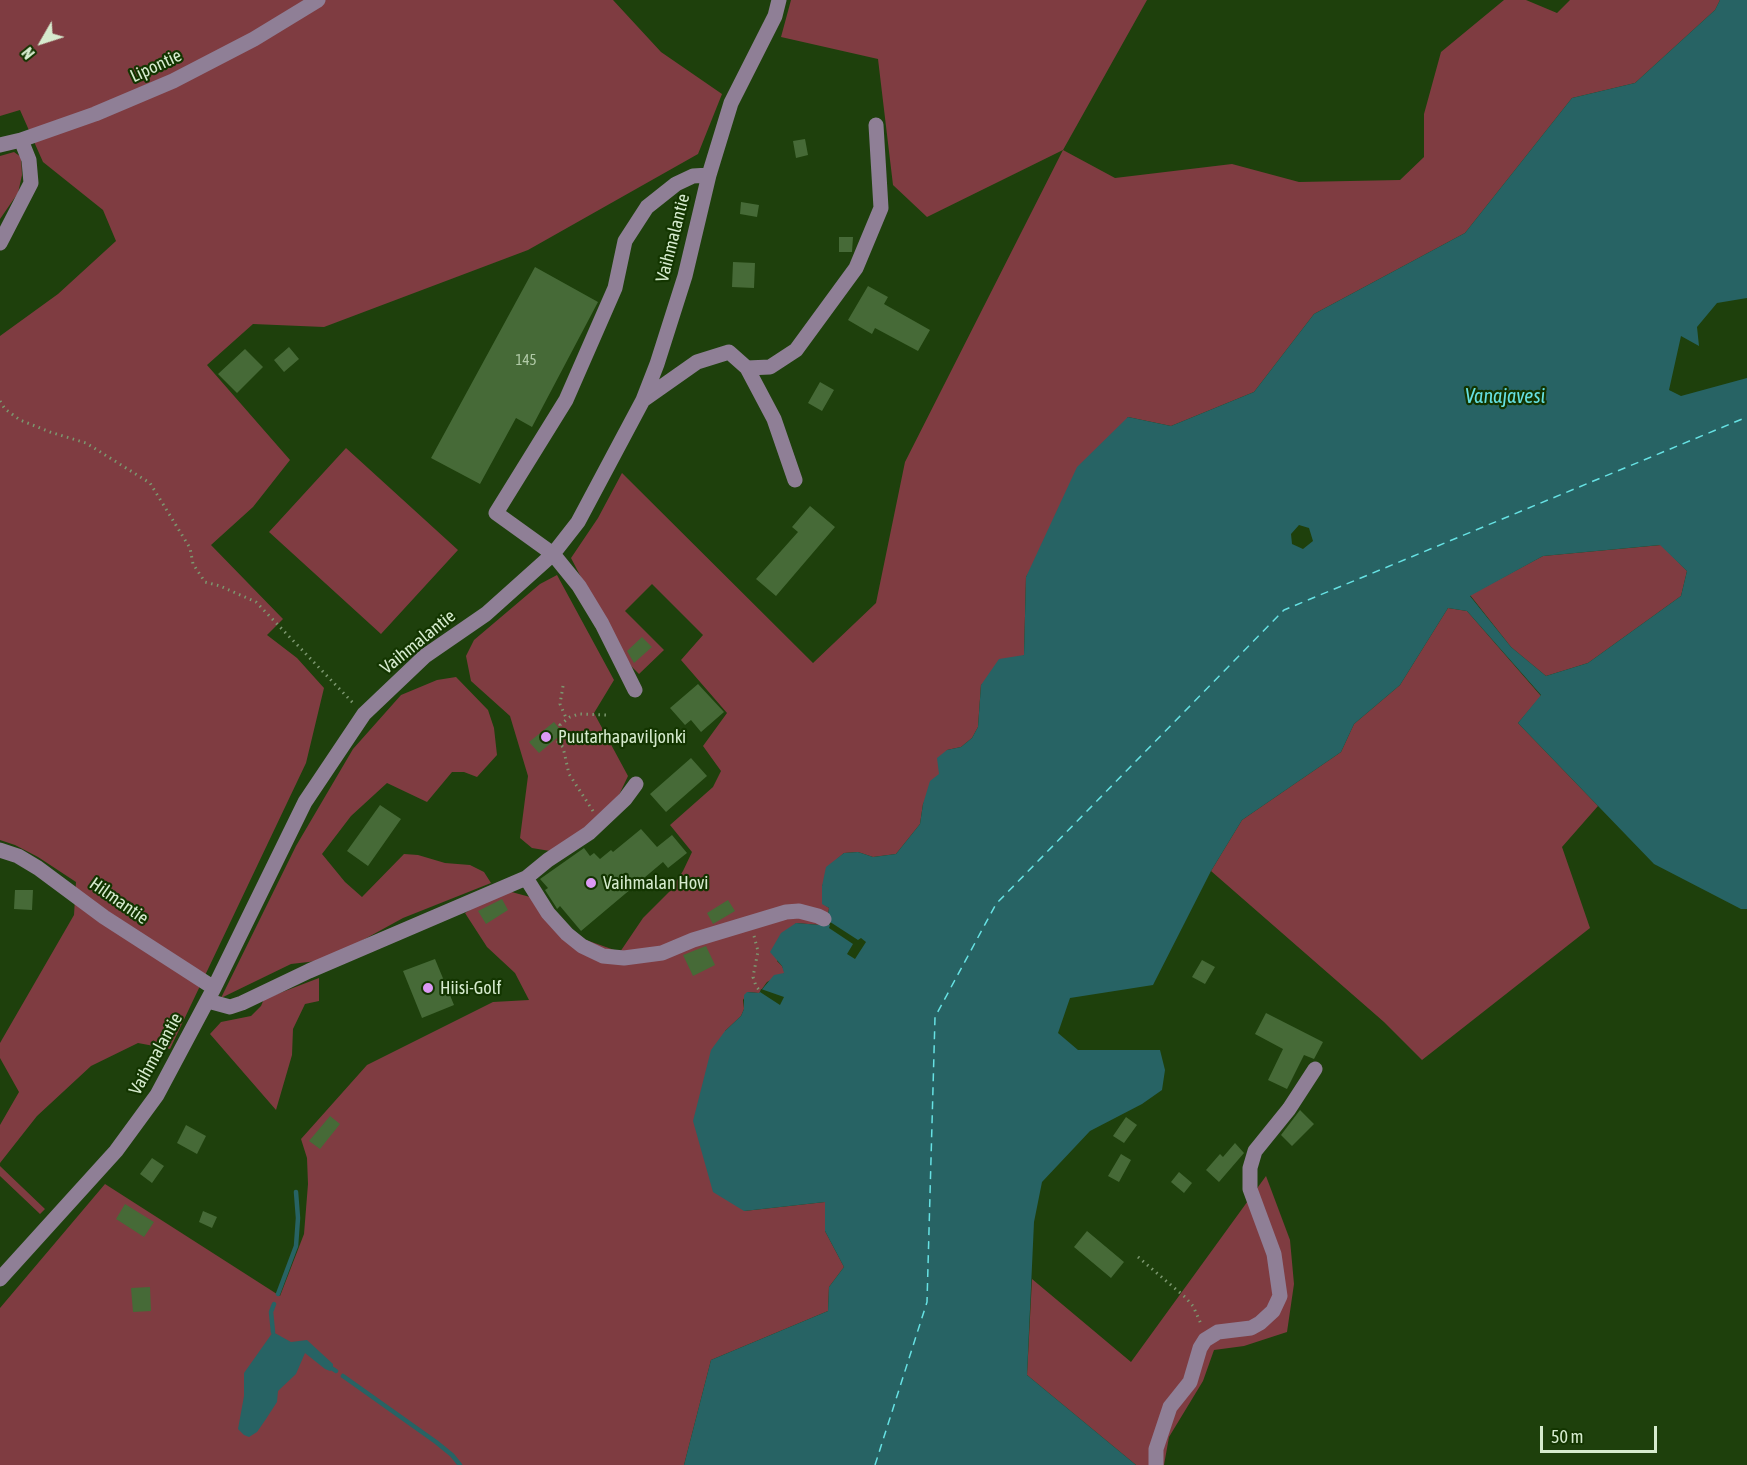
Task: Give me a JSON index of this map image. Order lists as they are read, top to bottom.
{
  "streets": {
    "street": ["Lipontie", "Vaihmalantie", "Hilmantie"]
  },
  "crossings": [
    ["Vaihmalantie", "Hilmantie"]
  ],
  "water": ["Vanajavesi"],
  "places": ["Puutarhapaviljonki", "Vaihmalan Hovi", "Hiisi-Golf"],
  "house_numbers": ["145"],
  "scale_bar": "50 m",
  "north": "bottom left"
}
